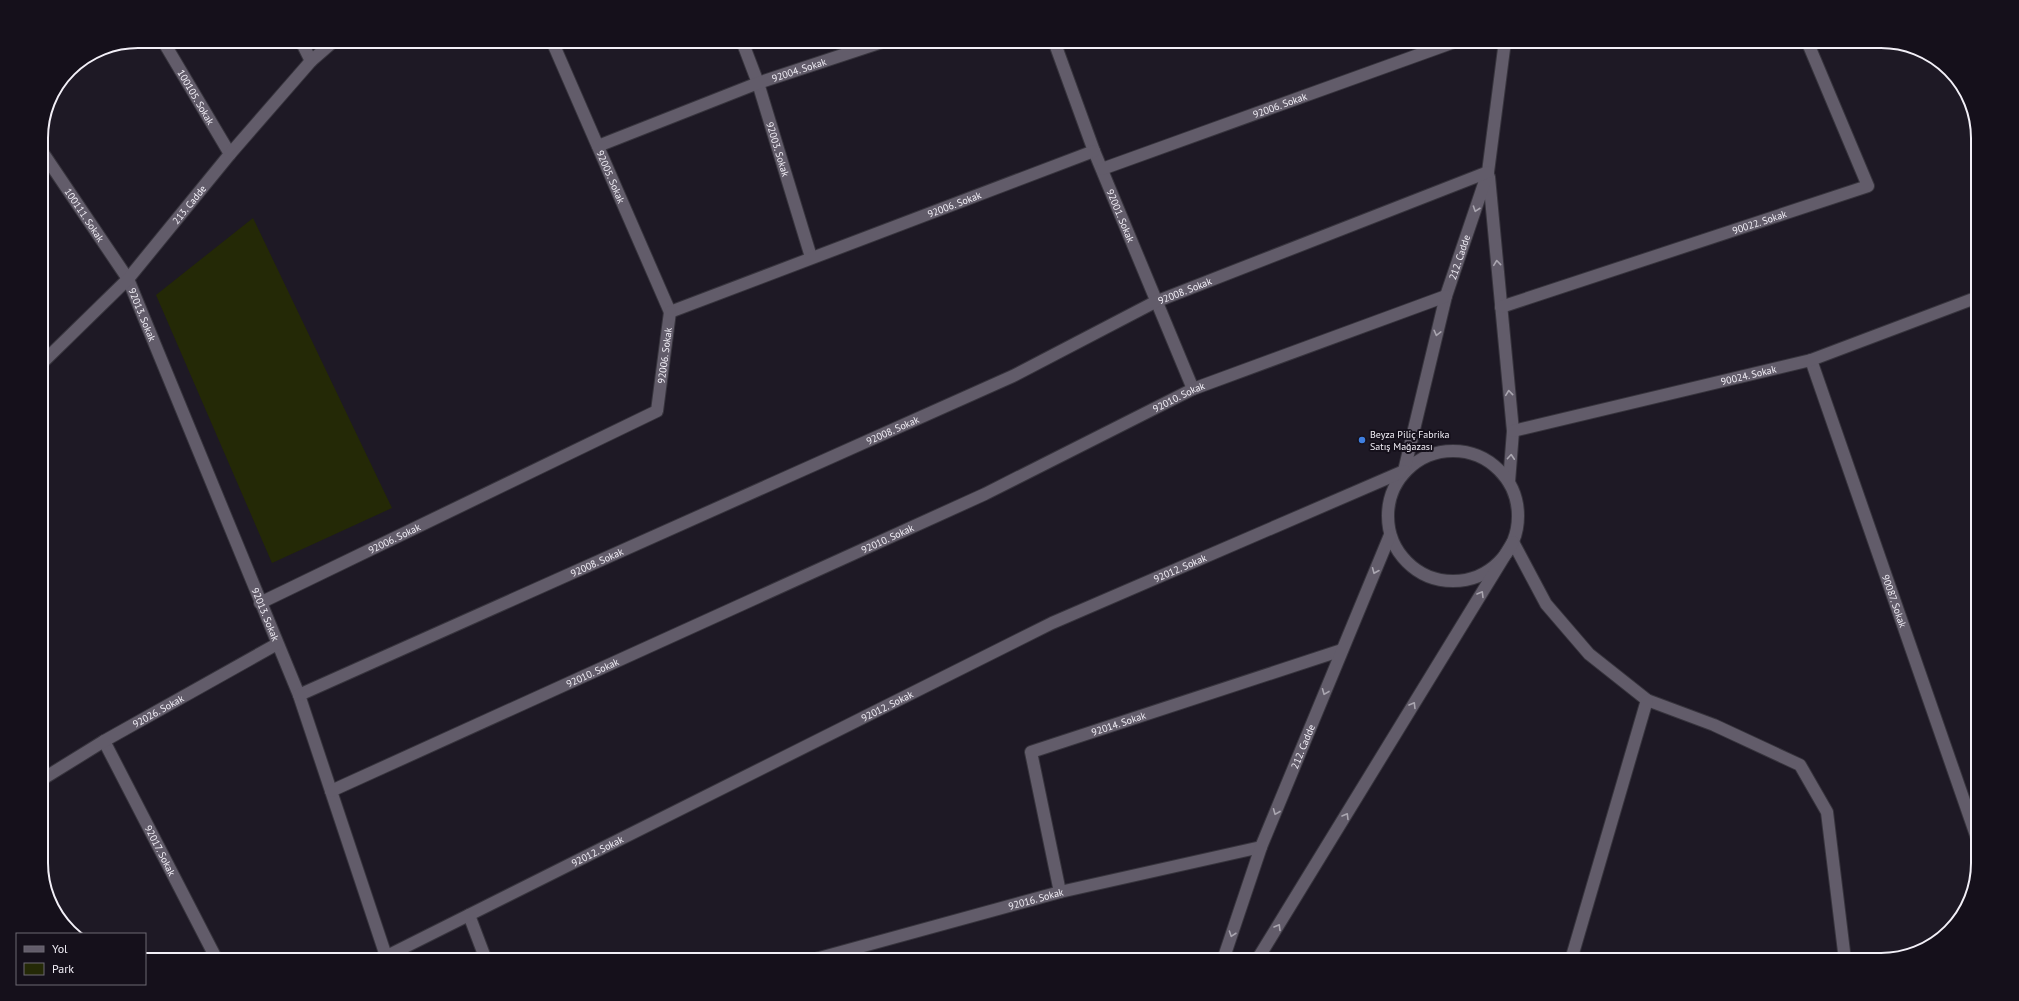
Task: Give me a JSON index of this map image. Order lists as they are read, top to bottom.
{
  "streets": {
    "street": [
      "92004. Sokak",
      "100105. Sokak",
      "92006. Sokak",
      "92003. Sokak",
      "92005. Sokak",
      "213. Cadde",
      "100111. Sokak",
      "92001. Sokak",
      "90022. Sokak",
      "212. Cadde",
      "92008. Sokak",
      "92013. Sokak",
      "90024. Sokak",
      "92010. Sokak",
      "92012. Sokak",
      "90087. Sokak",
      "92026. Sokak",
      "92014. Sokak",
      "92017. Sokak",
      "92016. Sokak"
    ]
  },
  "crossings": [
    ["92004. Sokak", "92003. Sokak"],
    ["92004. Sokak", "92005. Sokak"],
    ["100105. Sokak", "213. Cadde"],
    ["92006. Sokak", "92003. Sokak"],
    ["92006. Sokak", "92005. Sokak"],
    ["92006. Sokak", "92001. Sokak"],
    ["92006. Sokak", "92013. Sokak"],
    ["213. Cadde", "100111. Sokak"],
    ["213. Cadde", "92013. Sokak"],
    ["100111. Sokak", "92013. Sokak"],
    ["92001. Sokak", "92008. Sokak"],
    ["92001. Sokak", "92010. Sokak"],
    ["212. Cadde", "92008. Sokak"],
    ["212. Cadde", "92010. Sokak"],
    ["212. Cadde", "92012. Sokak"],
    ["212. Cadde", "92014. Sokak"],
    ["212. Cadde", "92016. Sokak"],
    ["92008. Sokak", "92013. Sokak"],
    ["92013. Sokak", "92010. Sokak"],
    ["92013. Sokak", "92026. Sokak"],
    ["90024. Sokak", "90087. Sokak"],
    ["92026. Sokak", "92017. Sokak"],
    ["92014. Sokak", "92016. Sokak"]
  ],
  "places": ["Beyza Piliç Fabrika Satış Mağazası"],
  "legend": ["Yol", "Park"]
}
